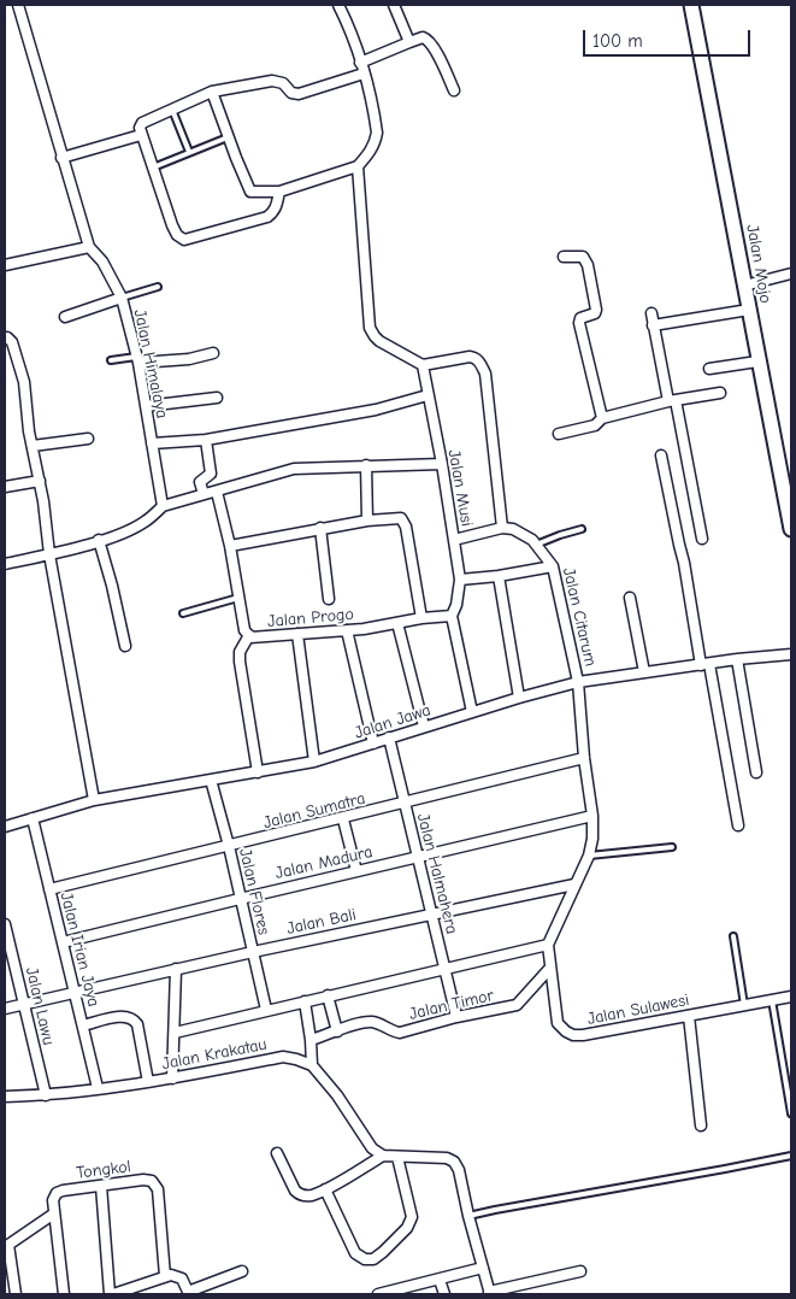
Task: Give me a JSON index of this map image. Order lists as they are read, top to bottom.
{
  "streets": {
    "street": [
      "Jalan Mojo",
      "Jalan Himalaya",
      "Jalan Musi",
      "Jalan Citarum",
      "Jalan Progo",
      "Jalan Jawa",
      "Jalan Sumatra",
      "Jalan Madura",
      "Jalan Halmahera",
      "Jalan Flores",
      "Jalan Bali",
      "Jalan Irian Jaya",
      "Jalan Timor",
      "Jalan Lawu",
      "Jalan Sulawesi",
      "Jalan Krakatau",
      "Tongkol"
    ]
  },
  "crossings": [
    ["Jalan Musi", "Jalan Progo"],
    ["Jalan Citarum", "Jalan Jawa"],
    ["Jalan Citarum", "Jalan Sulawesi"],
    ["Jalan Jawa", "Jalan Halmahera"],
    ["Jalan Jawa", "Jalan Flores"],
    ["Jalan Jawa", "Jalan Irian Jaya"],
    ["Jalan Jawa", "Jalan Sulawesi"],
    ["Jalan Sumatra", "Jalan Halmahera"],
    ["Jalan Sumatra", "Jalan Flores"],
    ["Jalan Sumatra", "Jalan Irian Jaya"],
    ["Jalan Sumatra", "Jalan Sulawesi"],
    ["Jalan Madura", "Jalan Halmahera"],
    ["Jalan Madura", "Jalan Flores"],
    ["Jalan Madura", "Jalan Irian Jaya"],
    ["Jalan Madura", "Jalan Sulawesi"],
    ["Jalan Halmahera", "Jalan Bali"],
    ["Jalan Halmahera", "Jalan Timor"],
    ["Jalan Flores", "Jalan Bali"],
    ["Jalan Bali", "Jalan Irian Jaya"],
    ["Jalan Bali", "Jalan Lawu"],
    ["Jalan Bali", "Jalan Sulawesi"],
    ["Jalan Irian Jaya", "Jalan Krakatau"],
    ["Jalan Timor", "Jalan Sulawesi"],
    ["Jalan Lawu", "Jalan Krakatau"]
  ],
  "scale_bar": "100 m"
}
